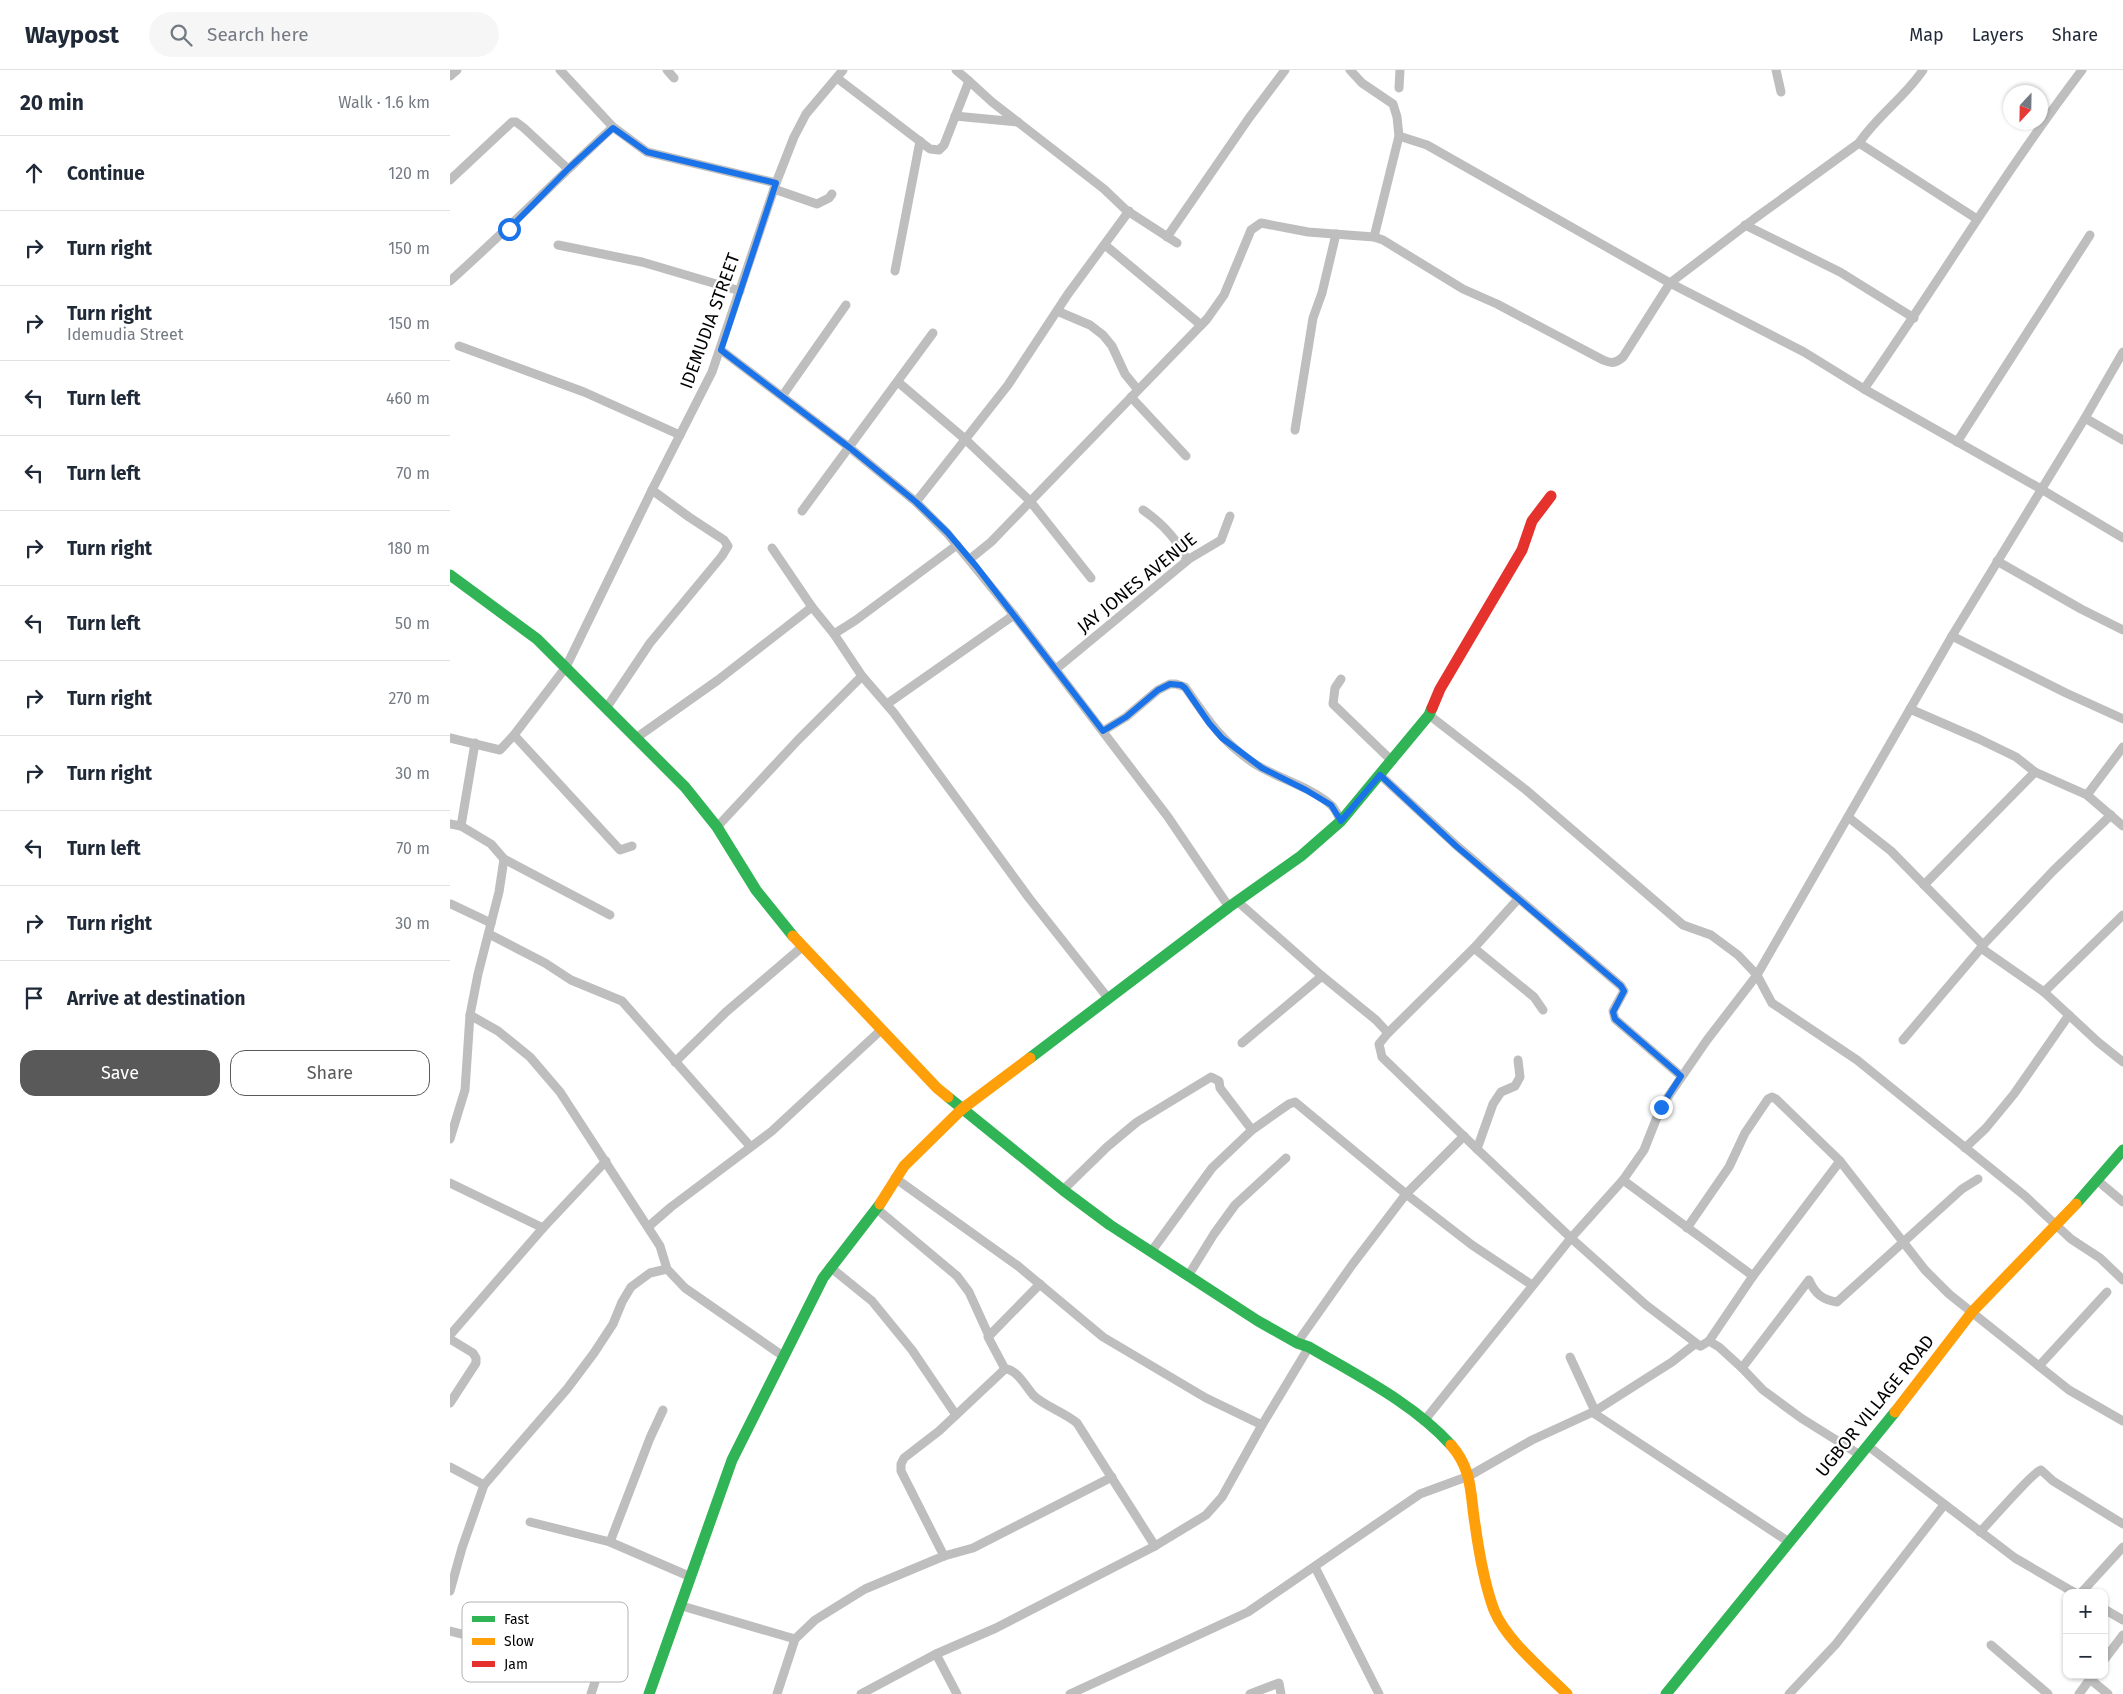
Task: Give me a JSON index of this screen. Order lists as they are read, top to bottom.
{
  "streets": {
    "street": ["IDEMUDIA STREET", "JAY JONES AVENUE", "UGBOR VILLAGE ROAD"]
  },
  "legend": ["Fast", "Slow", "Jam"],
  "north": "bottom",
  "page": {
    "header": "Waypost",
    "search": "Search here",
    "nav": ["Map", "Layers", "Share"],
    "heading": ["20 min", "Walk · 1.6 km"],
    "list": [
      ["Continue", "120 m"],
      ["Turn right", "150 m"],
      ["Turn right", "Idemudia Street", "150 m"],
      ["Turn left", "460 m"],
      ["Turn left", "70 m"],
      ["Turn right", "180 m"],
      ["Turn left", "50 m"],
      ["Turn right", "270 m"],
      ["Turn right", "30 m"],
      ["Turn left", "70 m"],
      ["Turn right", "30 m"],
      "Arrive at destination"
    ],
    "buttons": ["Save", "Share"],
    "map_buttons": ["+", "−"]
  }
}
